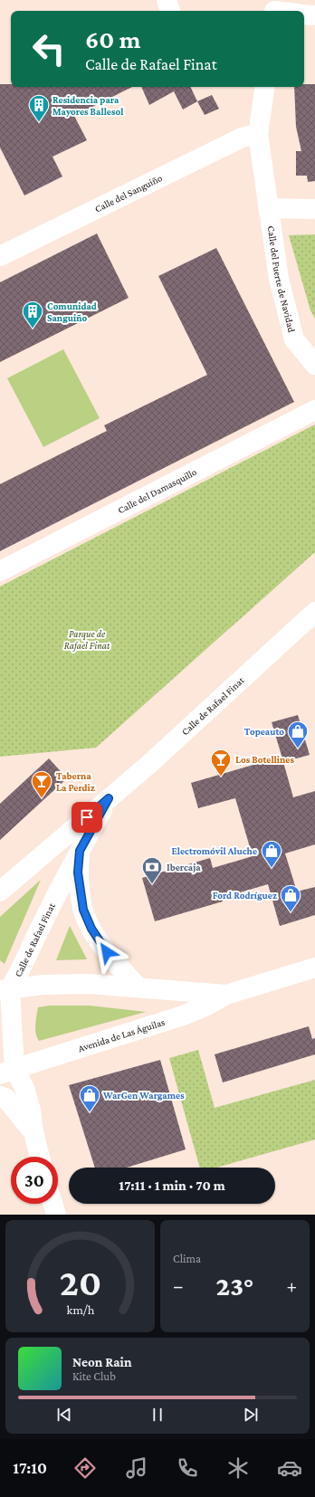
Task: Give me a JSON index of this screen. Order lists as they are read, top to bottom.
{
  "streets": {
    "street": [
      "Calle del Sanguiño",
      "Calle del Fuerte de Navidad",
      "Calle del Damasquillo",
      "Calle de Rafael Finat",
      "Avenida de Las Águilas"
    ]
  },
  "crossings": [
    ["Calle del Sanguiño", "Calle del Fuerte de Navidad"],
    ["Calle de Rafael Finat", "Avenida de Las Águilas"]
  ],
  "parks": ["Parque de Rafael Finat"],
  "places": {
    "building": ["Residencia para Mayores Ballesol", "Comunidad Sanguiño"],
    "shop": [
      "Topeauto",
      "Electromóvil Aluche",
      "Ford Rodríguez",
      "WarGen Wargames"
    ],
    "bar": ["Los Botellines", "Taberna La Perdiz"],
    "bank": ["Ibercaja"]
  },
  "page": {
    "turn": ["60 m", "Calle de Rafael Finat"],
    "limit": "30",
    "trip": "17:11 · 1 min · 70 m",
    "tile": "Clima",
    "heat": ["−", "23°", "+"],
    "song": ["Neon Rain", "Kite Club"],
    "tabs": "17:10",
    "gauge": ["20", "km/h"]
  }
}
